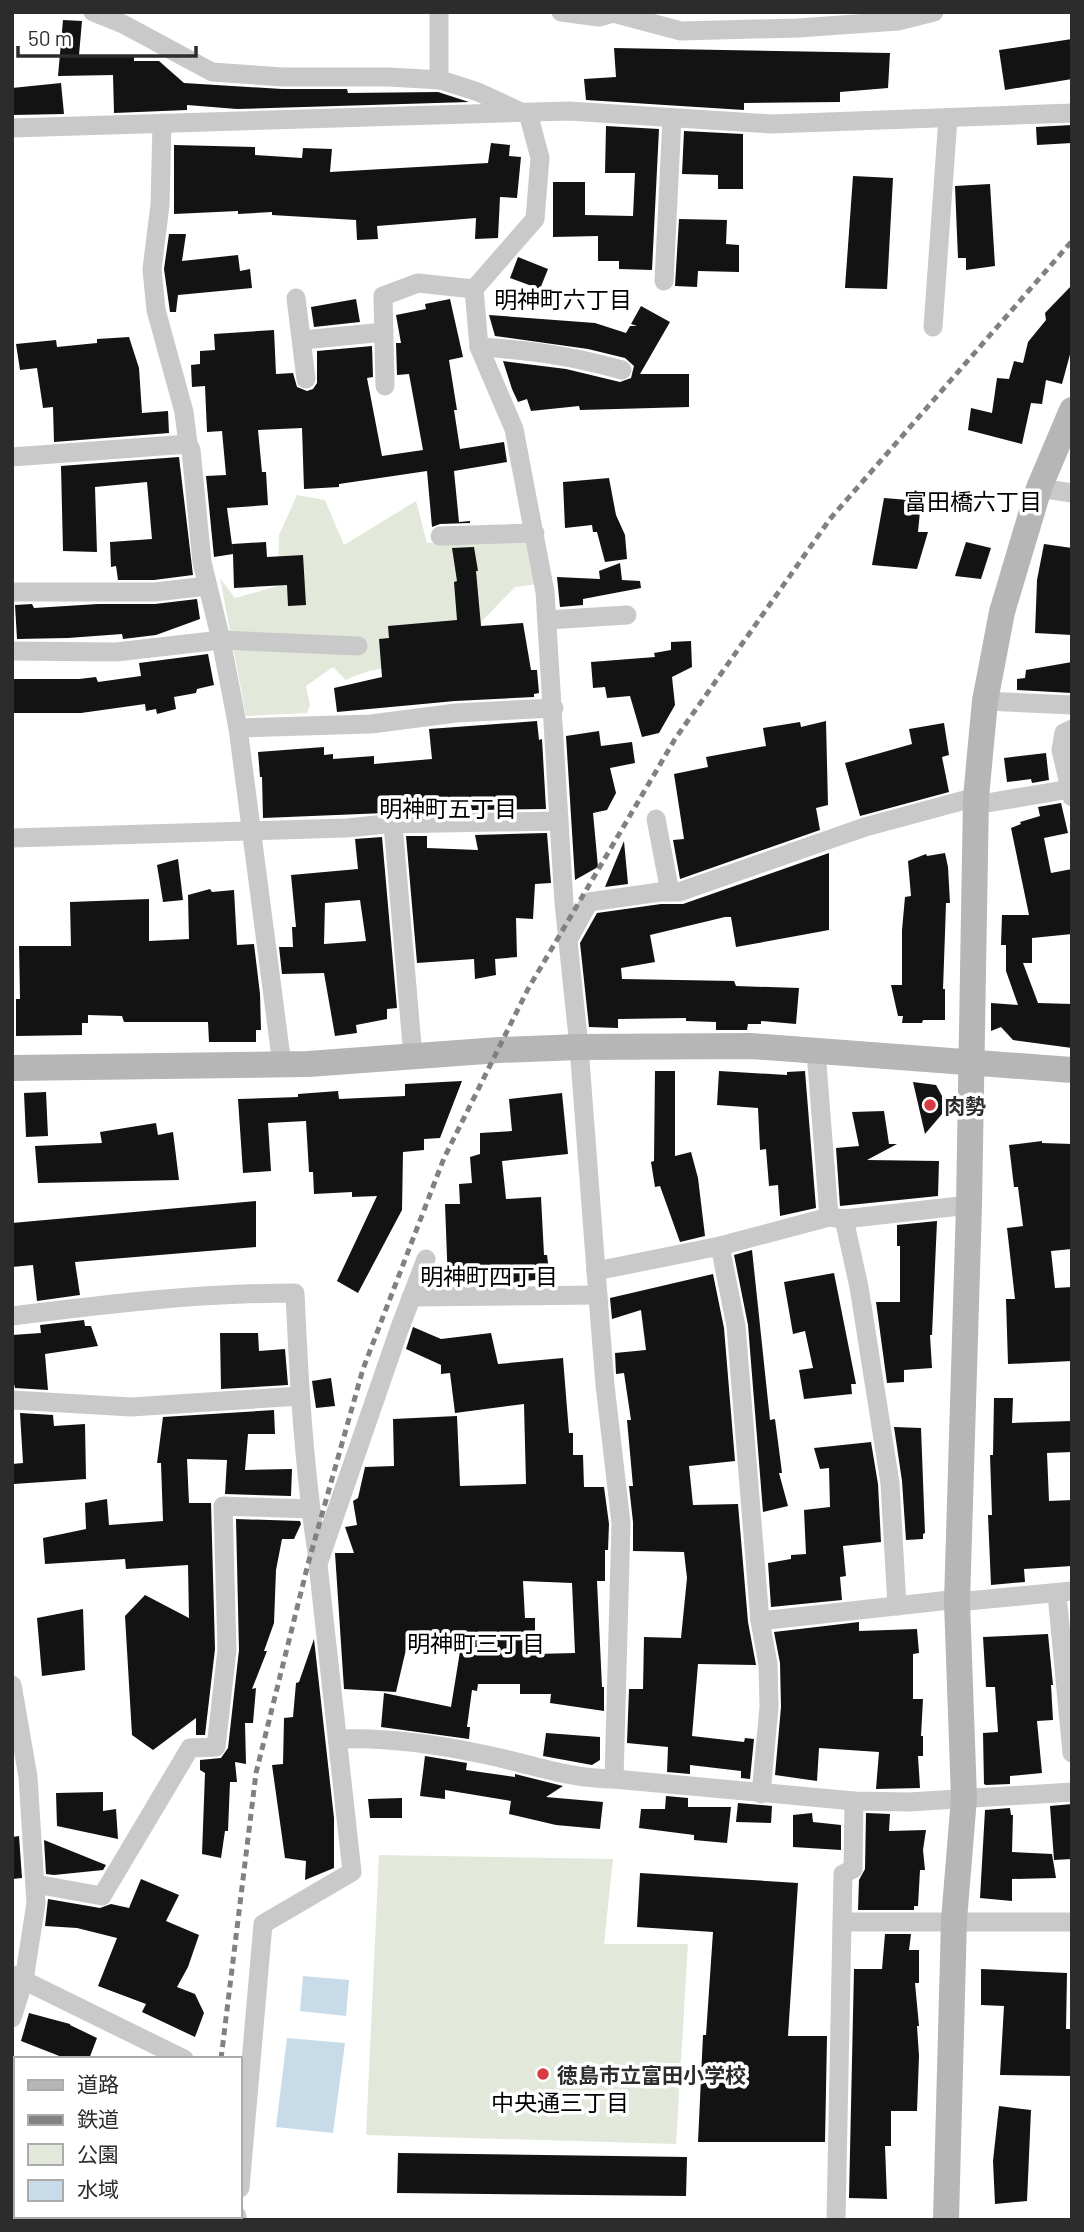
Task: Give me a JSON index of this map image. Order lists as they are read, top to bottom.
{
  "districts": [
    "明神町六丁目",
    "富田橋六丁目",
    "明神町五丁目",
    "明神町四丁目",
    "明神町三丁目",
    "中央通三丁目"
  ],
  "places": ["肉勢", "徳島市立富田小学校"],
  "legend": [
    "道路",
    "鉄道",
    "公園",
    "水域"
  ],
  "scale_bar": "50 m"
}
